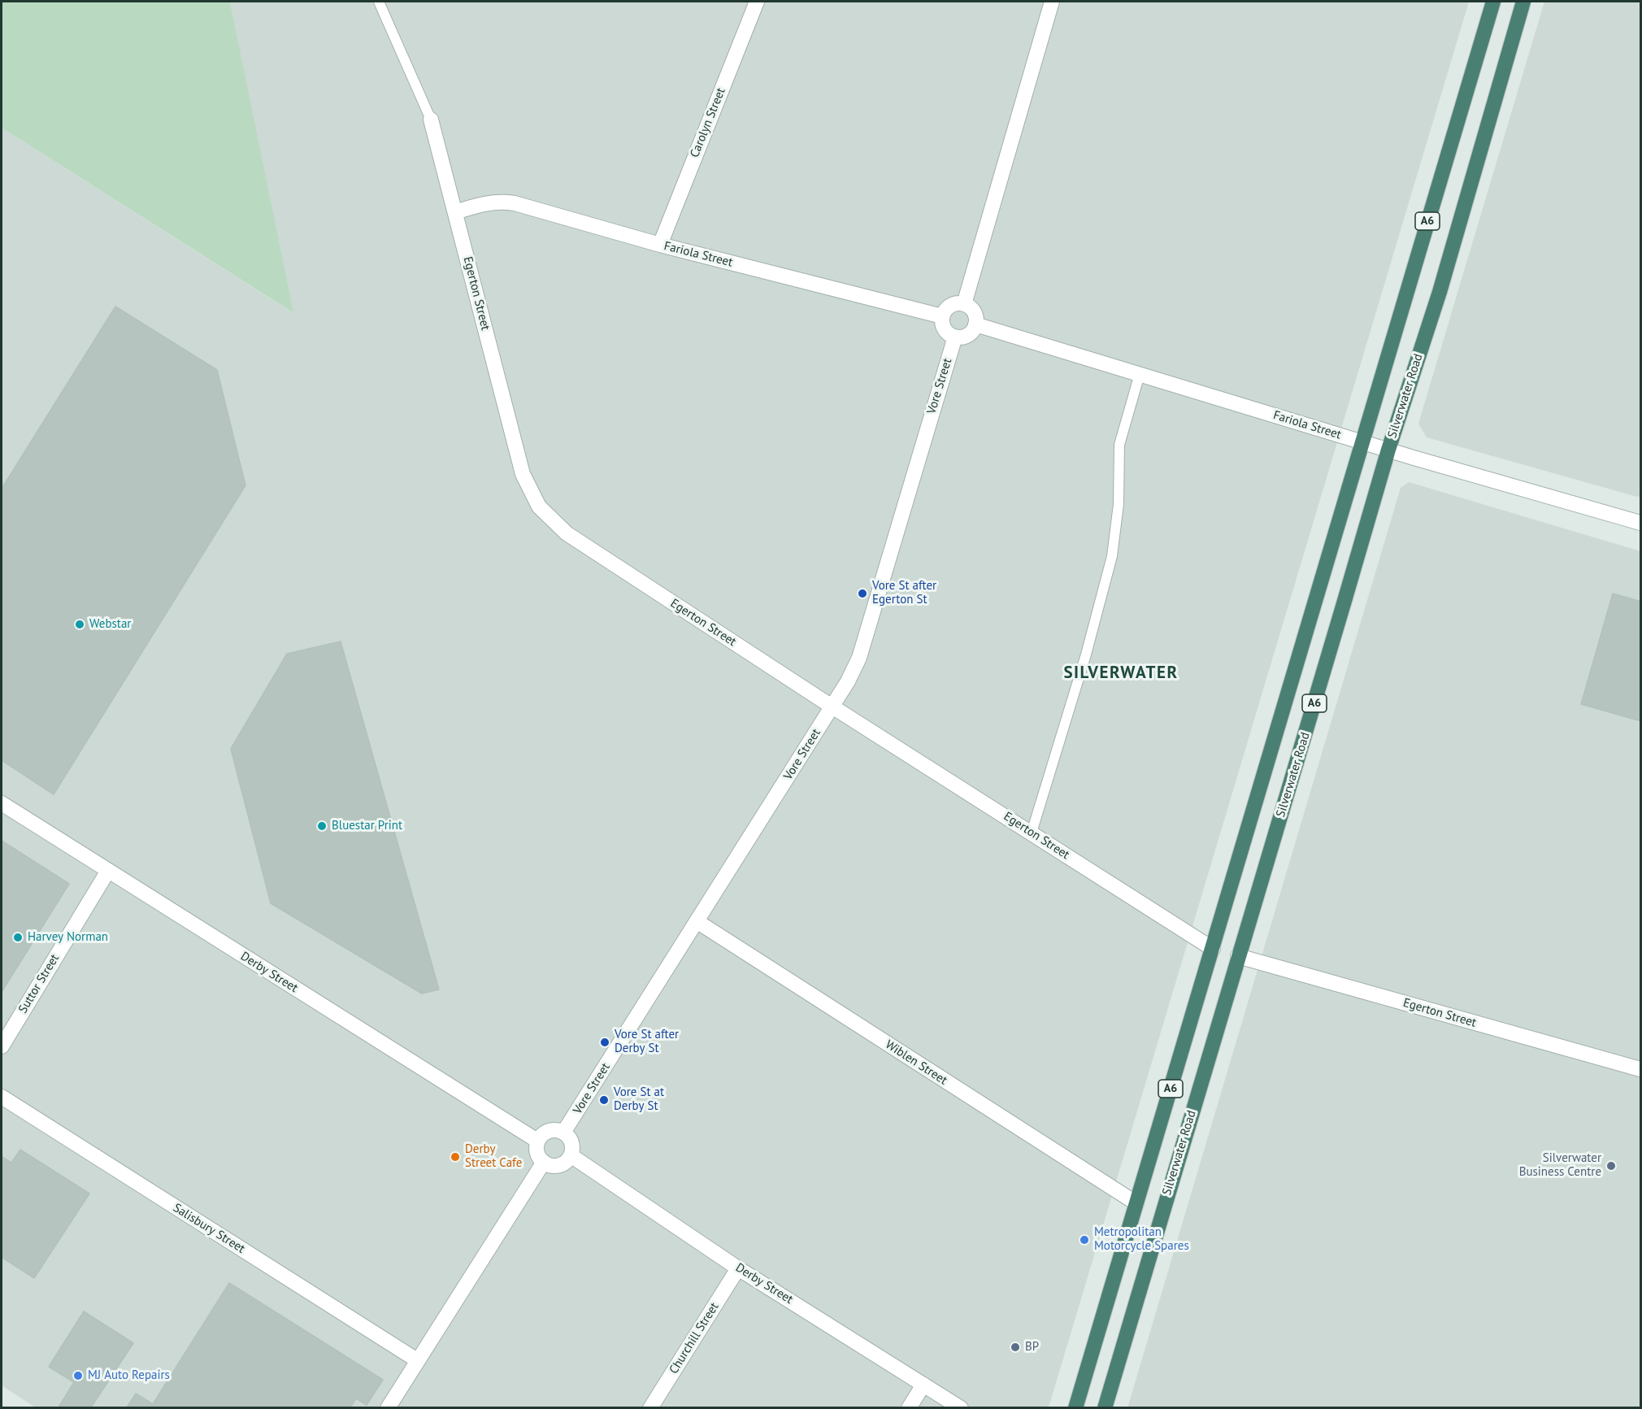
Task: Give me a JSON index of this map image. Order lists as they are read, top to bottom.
{
  "streets": {
    "highway": ["A6", "Silverwater Road"],
    "street": [
      "Carolyn Street",
      "Fariola Street",
      "Egerton Street",
      "Vore Street",
      "Derby Street",
      "Suttor Street",
      "Wiblen Street",
      "Salisbury Street",
      "Churchill Street"
    ]
  },
  "crossings": [
    ["Carolyn Street", "Fariola Street"],
    ["A6", "Fariola Street"],
    ["A6", "Egerton Street"],
    ["A6", "Wiblen Street"],
    ["Fariola Street", "Egerton Street"],
    ["Fariola Street", "Vore Street"],
    ["Fariola Street", "Silverwater Road"],
    ["Egerton Street", "Vore Street"],
    ["Egerton Street", "Silverwater Road"],
    ["Vore Street", "Derby Street"],
    ["Vore Street", "Wiblen Street"],
    ["Derby Street", "Suttor Street"],
    ["Derby Street", "Churchill Street"]
  ],
  "districts": ["SILVERWATER"],
  "places": [
    "Vore St after Egerton St",
    "Webstar",
    "Bluestar Print",
    "Harvey Norman",
    "Vore St after Derby St",
    "Vore St at Derby St",
    "Derby Street Cafe",
    "Silverwater Business Centre",
    "Metropolitan Motorcycle Spares",
    "BP",
    "MJ Auto Repairs"
  ]
}
